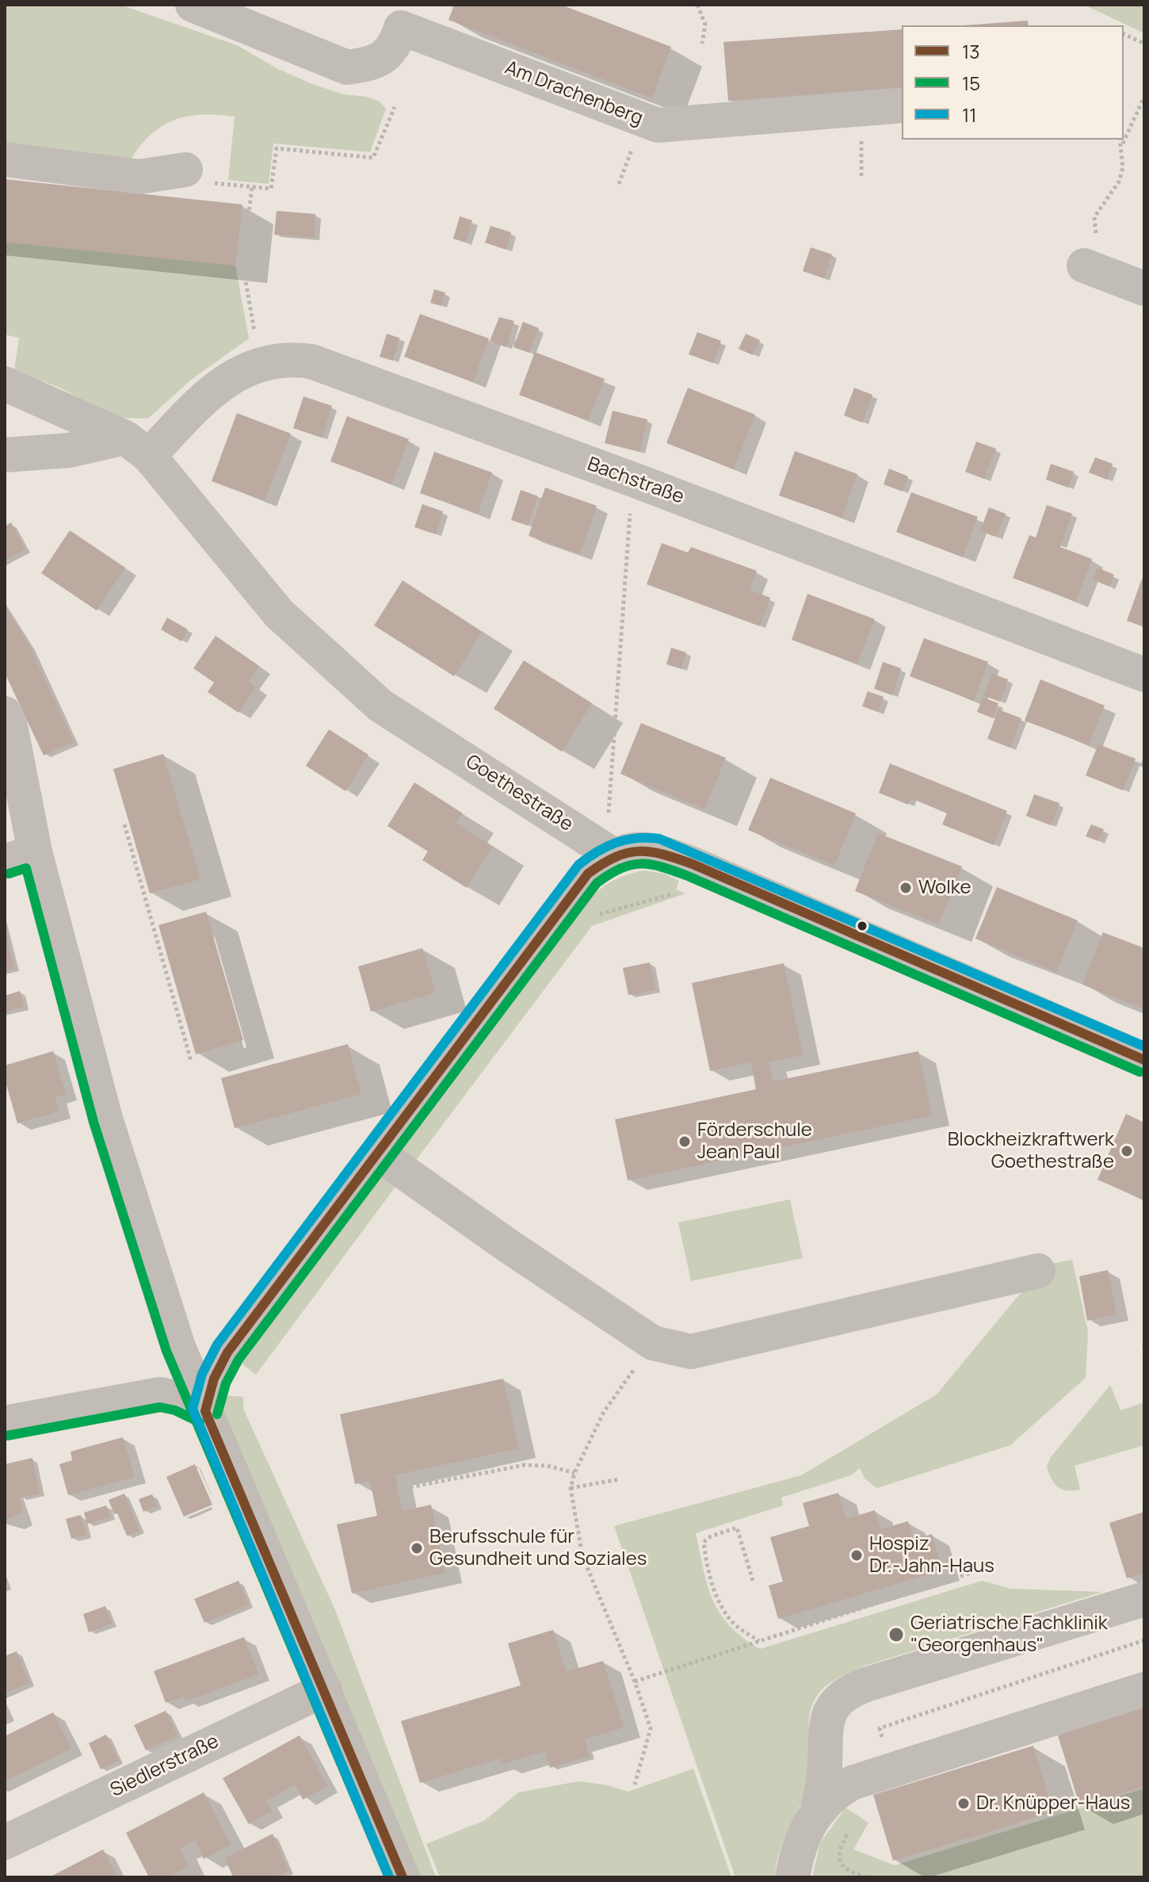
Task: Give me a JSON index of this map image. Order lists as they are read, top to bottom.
{
  "streets": {
    "street": [
      "Am Drachenberg",
      "Bachstraße",
      "Goethestraße",
      "Siedlerstraße"
    ]
  },
  "crossings": [
    ["Bachstraße", "Goethestraße"]
  ],
  "places": [
    "Wolke",
    "Förderschule Jean Paul",
    "Blockheizkraftwerk Goethestraße",
    "Berufsschule für Gesundheit und Soziales",
    "Hospiz Dr.-Jahn-Haus",
    "Geriatrische Fachklinik \"Georgenhaus\"",
    "Dr. Knüpper-Haus"
  ],
  "lines": ["transit line 11", "transit line 13", "transit line 15"],
  "legend": ["13", "15", "11"]
}
